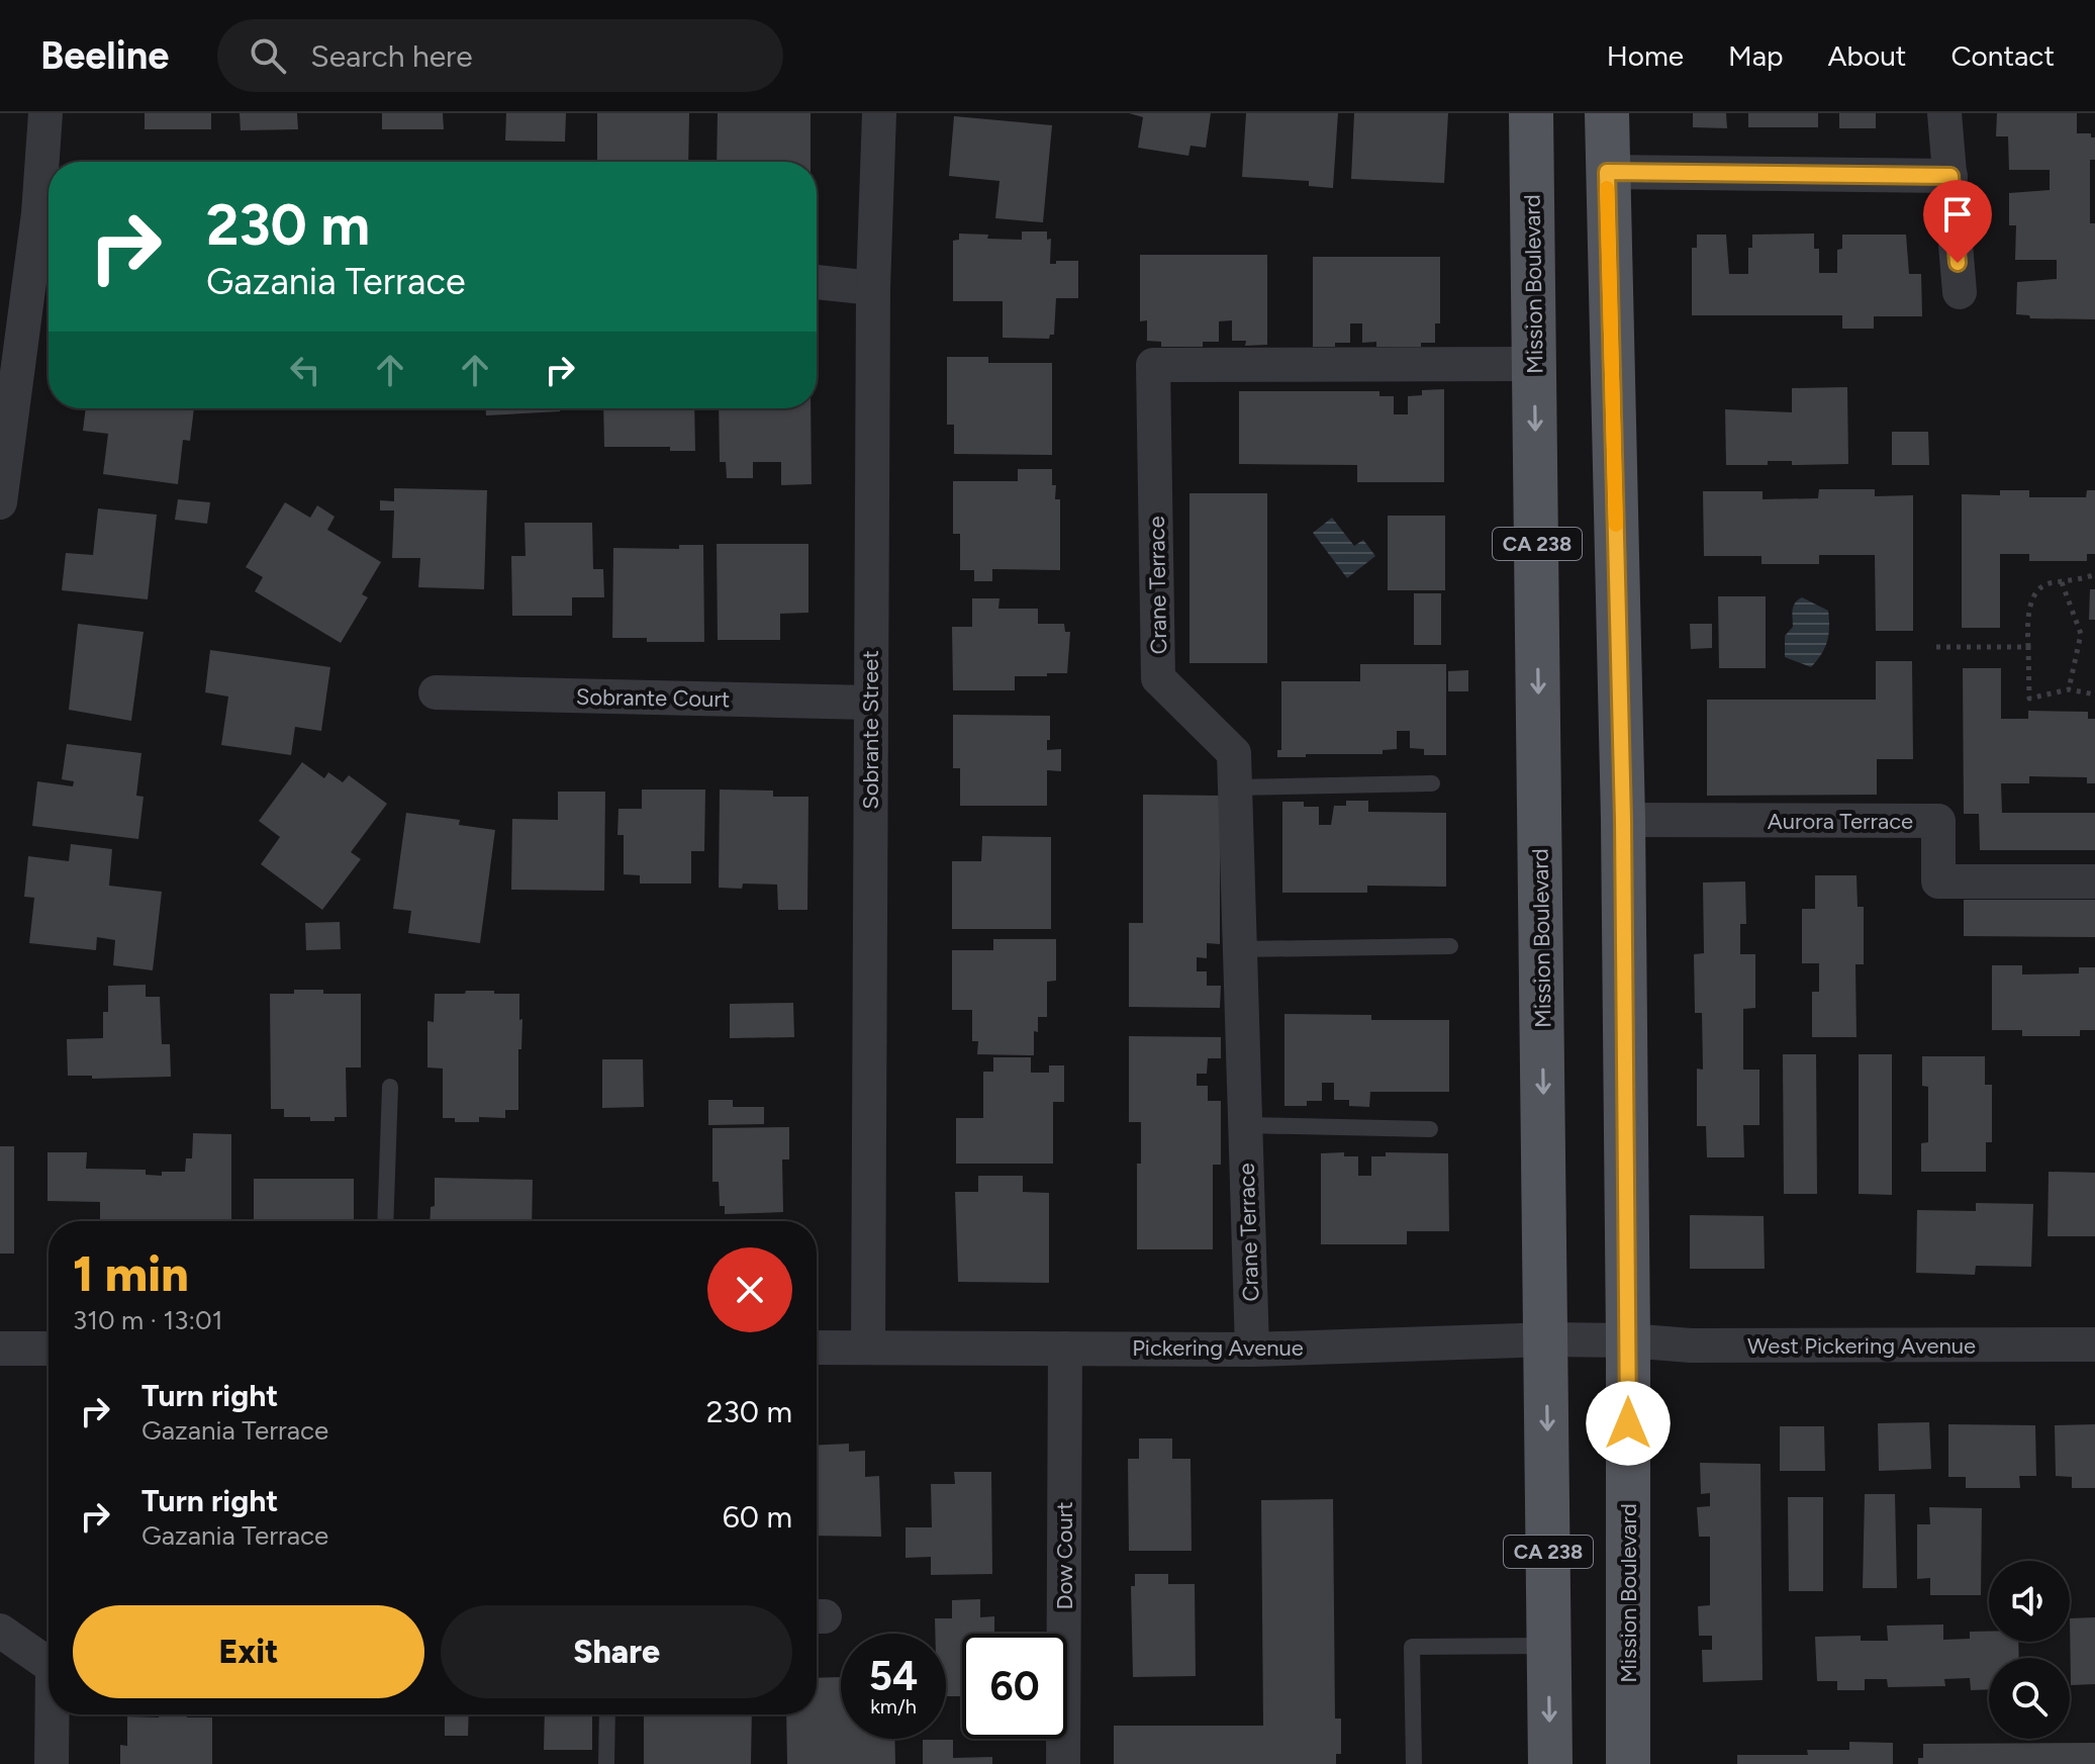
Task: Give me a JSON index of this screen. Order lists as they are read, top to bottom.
{
  "streets": {
    "main road": ["Mission Boulevard", "CA 238"],
    "street": [
      "Crane Terrace",
      "Sobrante Court",
      "Sobrante Street",
      "Aurora Terrace",
      "West Pickering Avenue",
      "Pickering Avenue",
      "Dow Court"
    ]
  },
  "crossings": [
    ["Mission Boulevard", "Crane Terrace"],
    ["Mission Boulevard", "Aurora Terrace"],
    ["Mission Boulevard", "West Pickering Avenue"],
    ["Mission Boulevard", "Pickering Avenue"],
    ["Crane Terrace", "Pickering Avenue"],
    ["Sobrante Court", "Sobrante Street"],
    ["Sobrante Street", "Pickering Avenue"],
    ["West Pickering Avenue", "Pickering Avenue"],
    ["Pickering Avenue", "Dow Court"]
  ],
  "page": {
    "header": "Beeline",
    "search": "Search here",
    "nav": [
      "Home",
      "Map",
      "About",
      "Contact"
    ],
    "turn": ["230 m", "Gazania Terrace"],
    "heading": ["1 min", "310 m · 13:01"],
    "list": [
      {
        "name": "Turn right",
        "note": "Gazania Terrace",
        "value": "230 m"
      },
      {
        "name": "Turn right",
        "note": "Gazania Terrace",
        "value": "60 m"
      }
    ],
    "buttons": ["Exit", "Share"],
    "speed": "54 km/h",
    "limit": "60"
  }
}
